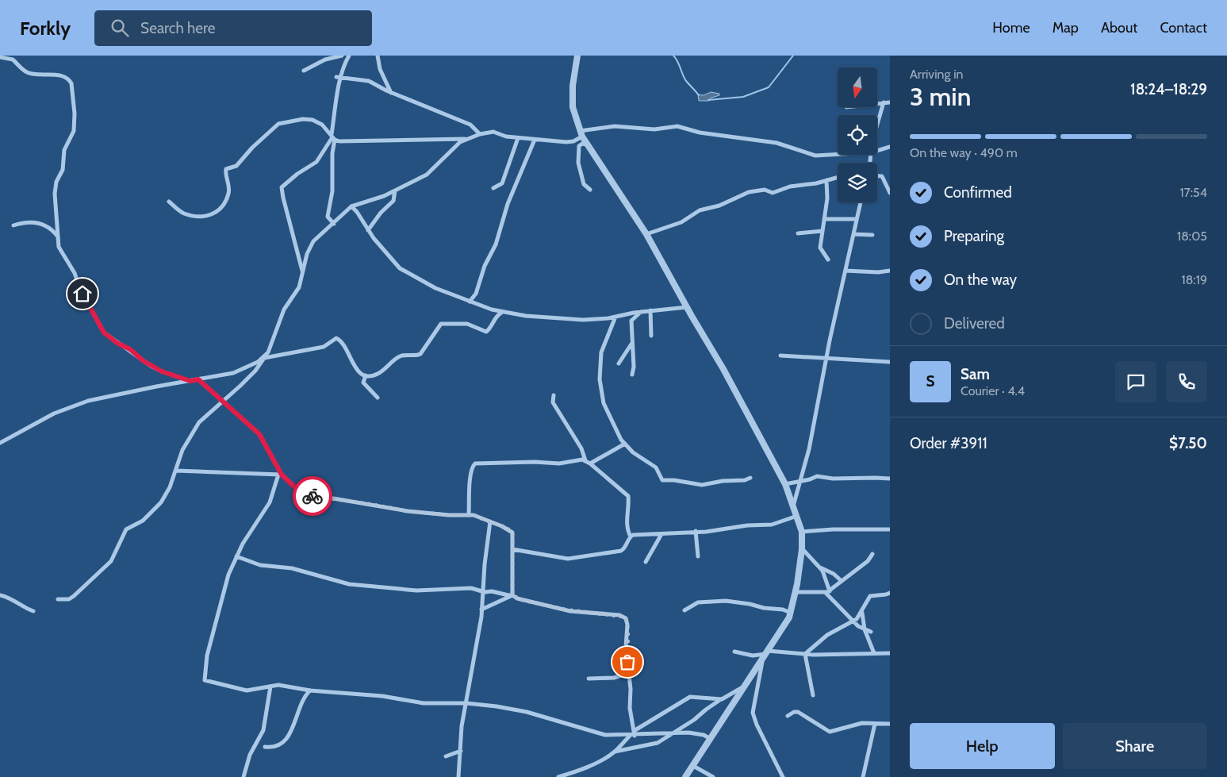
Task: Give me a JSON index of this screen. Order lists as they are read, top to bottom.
{
  "north": "bottom",
  "page": {
    "header": "Forkly",
    "search": "Search here",
    "nav": [
      "Home",
      "Map",
      "About",
      "Contact"
    ],
    "heading": ["3 min", "Arriving in", "18:24–18:29"],
    "panel": [
      "Sam",
      "Courier · 4.4",
      "Order #3911",
      "$7.50"
    ],
    "bar": "On the way · 490 m",
    "list": [
      ["Confirmed", "17:54"],
      ["Preparing", "18:05"],
      ["On the way", "18:19"],
      "Delivered"
    ],
    "round": "S",
    "buttons": ["Help", "Share"]
  }
}
